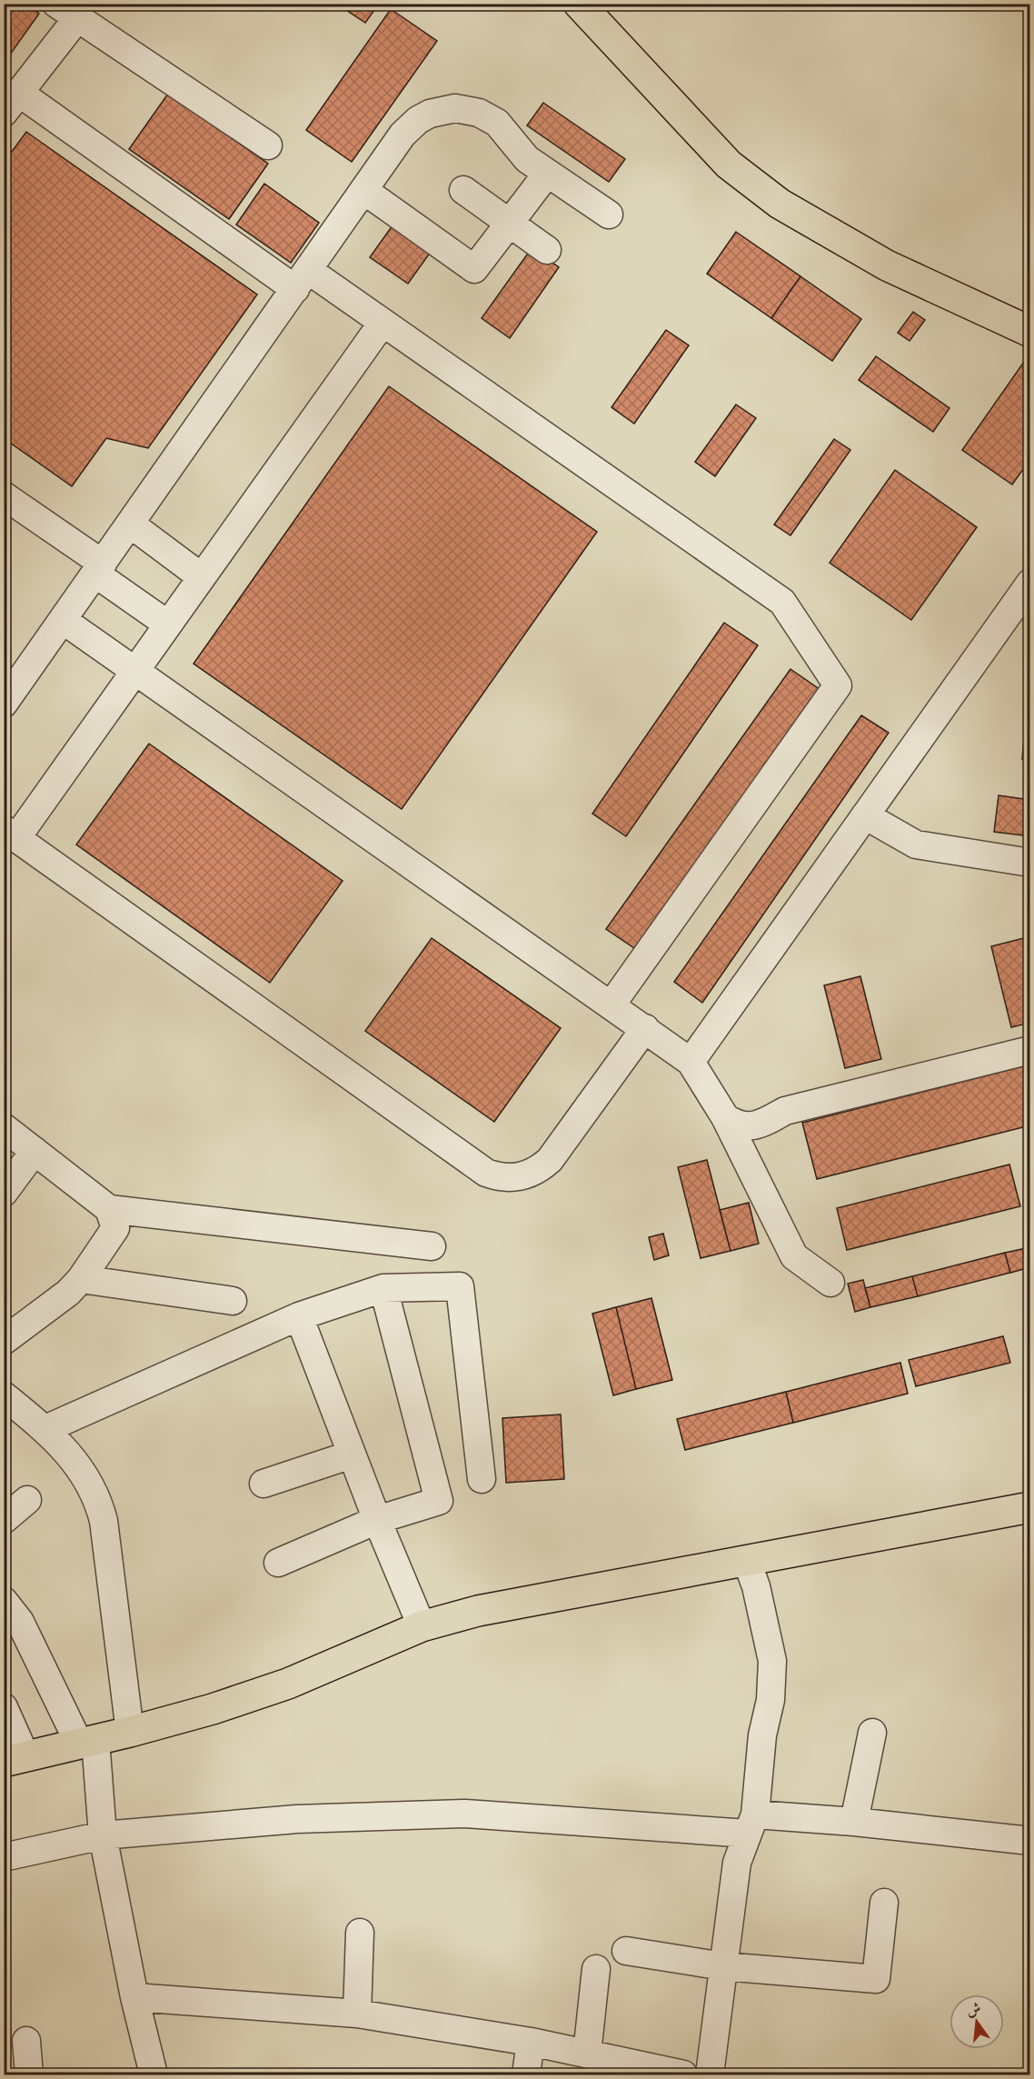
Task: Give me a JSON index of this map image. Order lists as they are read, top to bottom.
{
  "north": "top"
}
